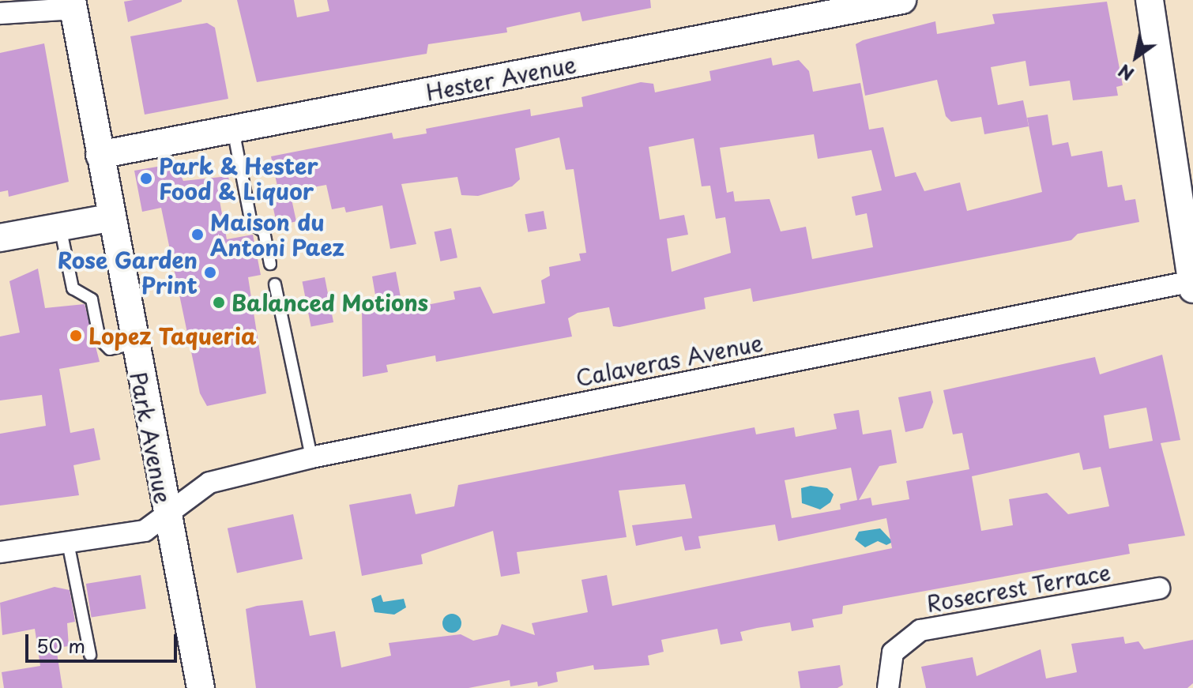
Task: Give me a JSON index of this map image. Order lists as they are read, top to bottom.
{
  "streets": {
    "street": [
      "Hester Avenue",
      "Calaveras Avenue",
      "Park Avenue",
      "Rosecrest Terrace"
    ]
  },
  "crossings": [
    ["Hester Avenue", "Park Avenue"],
    ["Calaveras Avenue", "Park Avenue"]
  ],
  "places": [
    "Park & Hester Food & Liquor",
    "Maison du Antoni Paez",
    "Rose Garden Print",
    "Balanced Motions",
    "Lopez Taqueria"
  ],
  "scale_bar": "50 m",
  "north": "bottom left"
}
